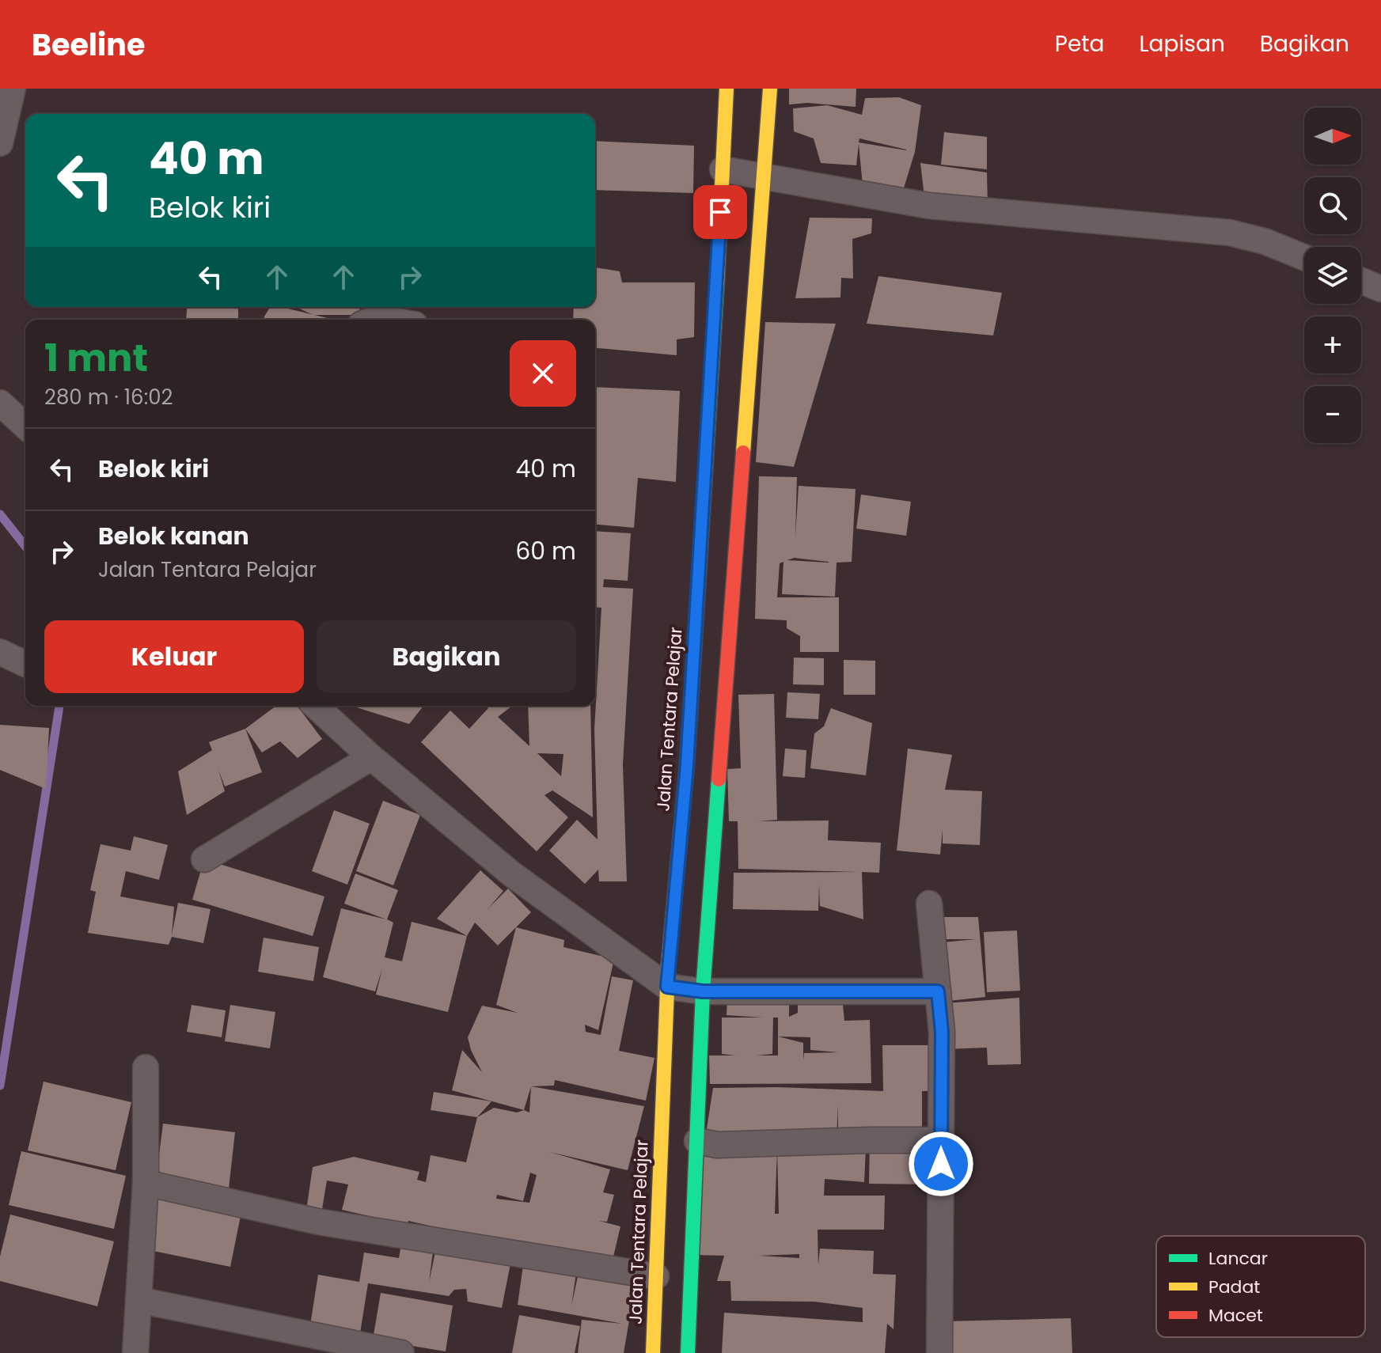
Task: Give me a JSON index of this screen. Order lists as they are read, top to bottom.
{
  "streets": {
    "main road": ["Jalan Tentara Pelajar"]
  },
  "legend": ["Lancar", "Padat", "Macet"],
  "north": "right",
  "page": {
    "header": "Beeline",
    "nav": ["Peta", "Lapisan", "Bagikan"],
    "map_buttons": ["+", "−"],
    "turn": ["40 m", "Belok kiri"],
    "heading": ["1 mnt", "280 m · 16:02"],
    "list": [
      {
        "name": "Belok kiri",
        "value": "40 m"
      },
      {
        "name": "Belok kanan",
        "note": "Jalan Tentara Pelajar",
        "value": "60 m"
      }
    ],
    "buttons": ["Keluar", "Bagikan"]
  }
}
